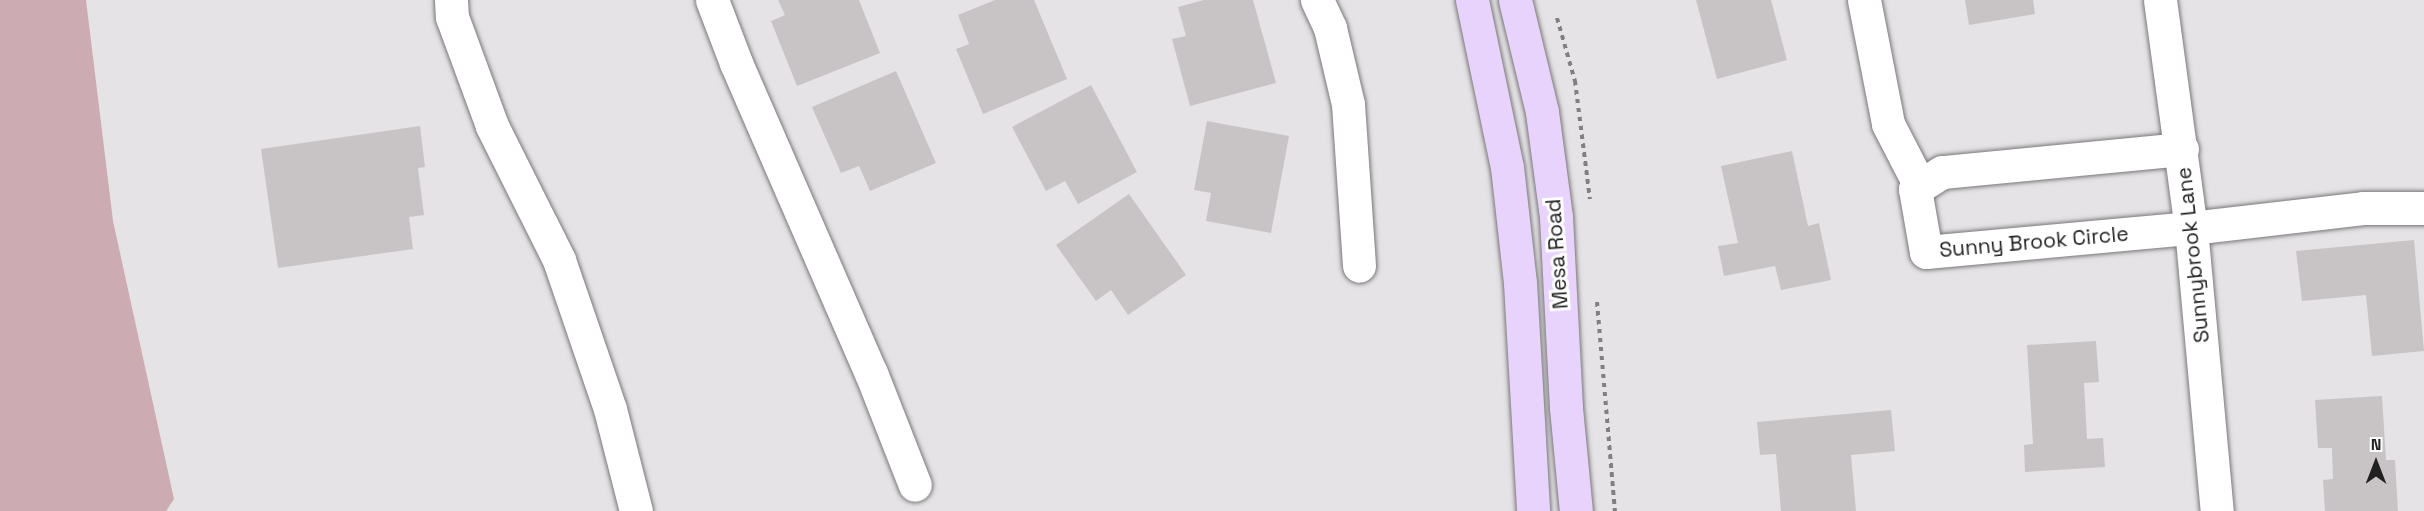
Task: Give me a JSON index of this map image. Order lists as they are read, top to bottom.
{
  "streets": {
    "main road": ["Mesa Road"],
    "street": ["Sunny Brook Circle", "Sunnybrook Lane"]
  },
  "crossings": [
    ["Sunny Brook Circle", "Sunnybrook Lane"]
  ],
  "north": "top"
}
